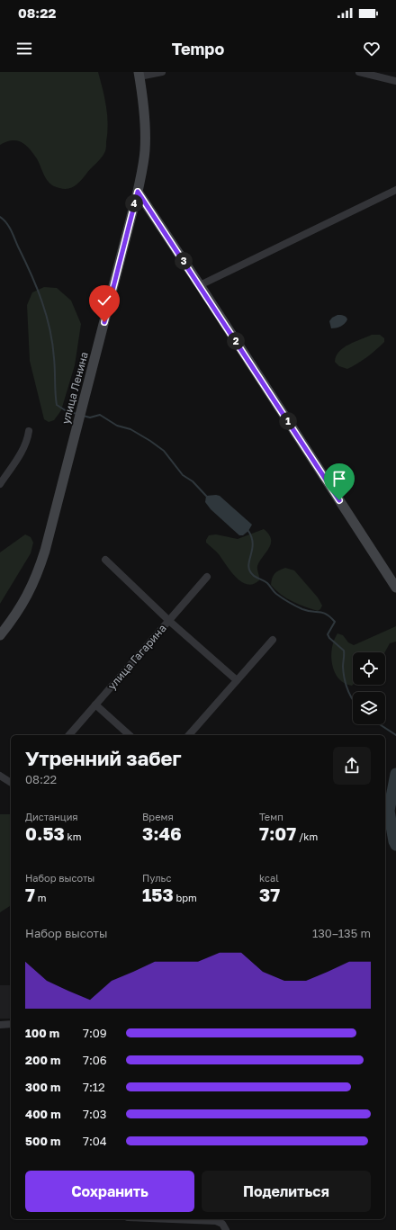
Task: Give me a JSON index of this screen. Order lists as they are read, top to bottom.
{
  "streets": {
    "main road": ["улица Ленина"],
    "street": ["улица Гагарина"]
  },
  "page": {
    "status": "08:22",
    "header": "Tempo",
    "pins": [
      "4",
      "3",
      "2",
      "1"
    ],
    "heading": ["Утренний забег", "08:22"],
    "stats": [
      ["Дистанция", "0.53 km"],
      ["Время", "3:46"],
      ["Темп", "7:07 /km"],
      ["Набор высоты", "7 m"],
      ["Пульс", "153 bpm"],
      ["kcal", "37"]
    ],
    "chart": ["Набор высоты", "130–135 m"],
    "list": [
      {
        "name": "100 m",
        "note": "7:09"
      },
      {
        "name": "200 m",
        "note": "7:06"
      },
      {
        "name": "300 m",
        "note": "7:12"
      },
      {
        "name": "400 m",
        "note": "7:03"
      },
      {
        "name": "500 m",
        "note": "7:04"
      }
    ],
    "buttons": ["Сохранить", "Поделиться"]
  }
}
